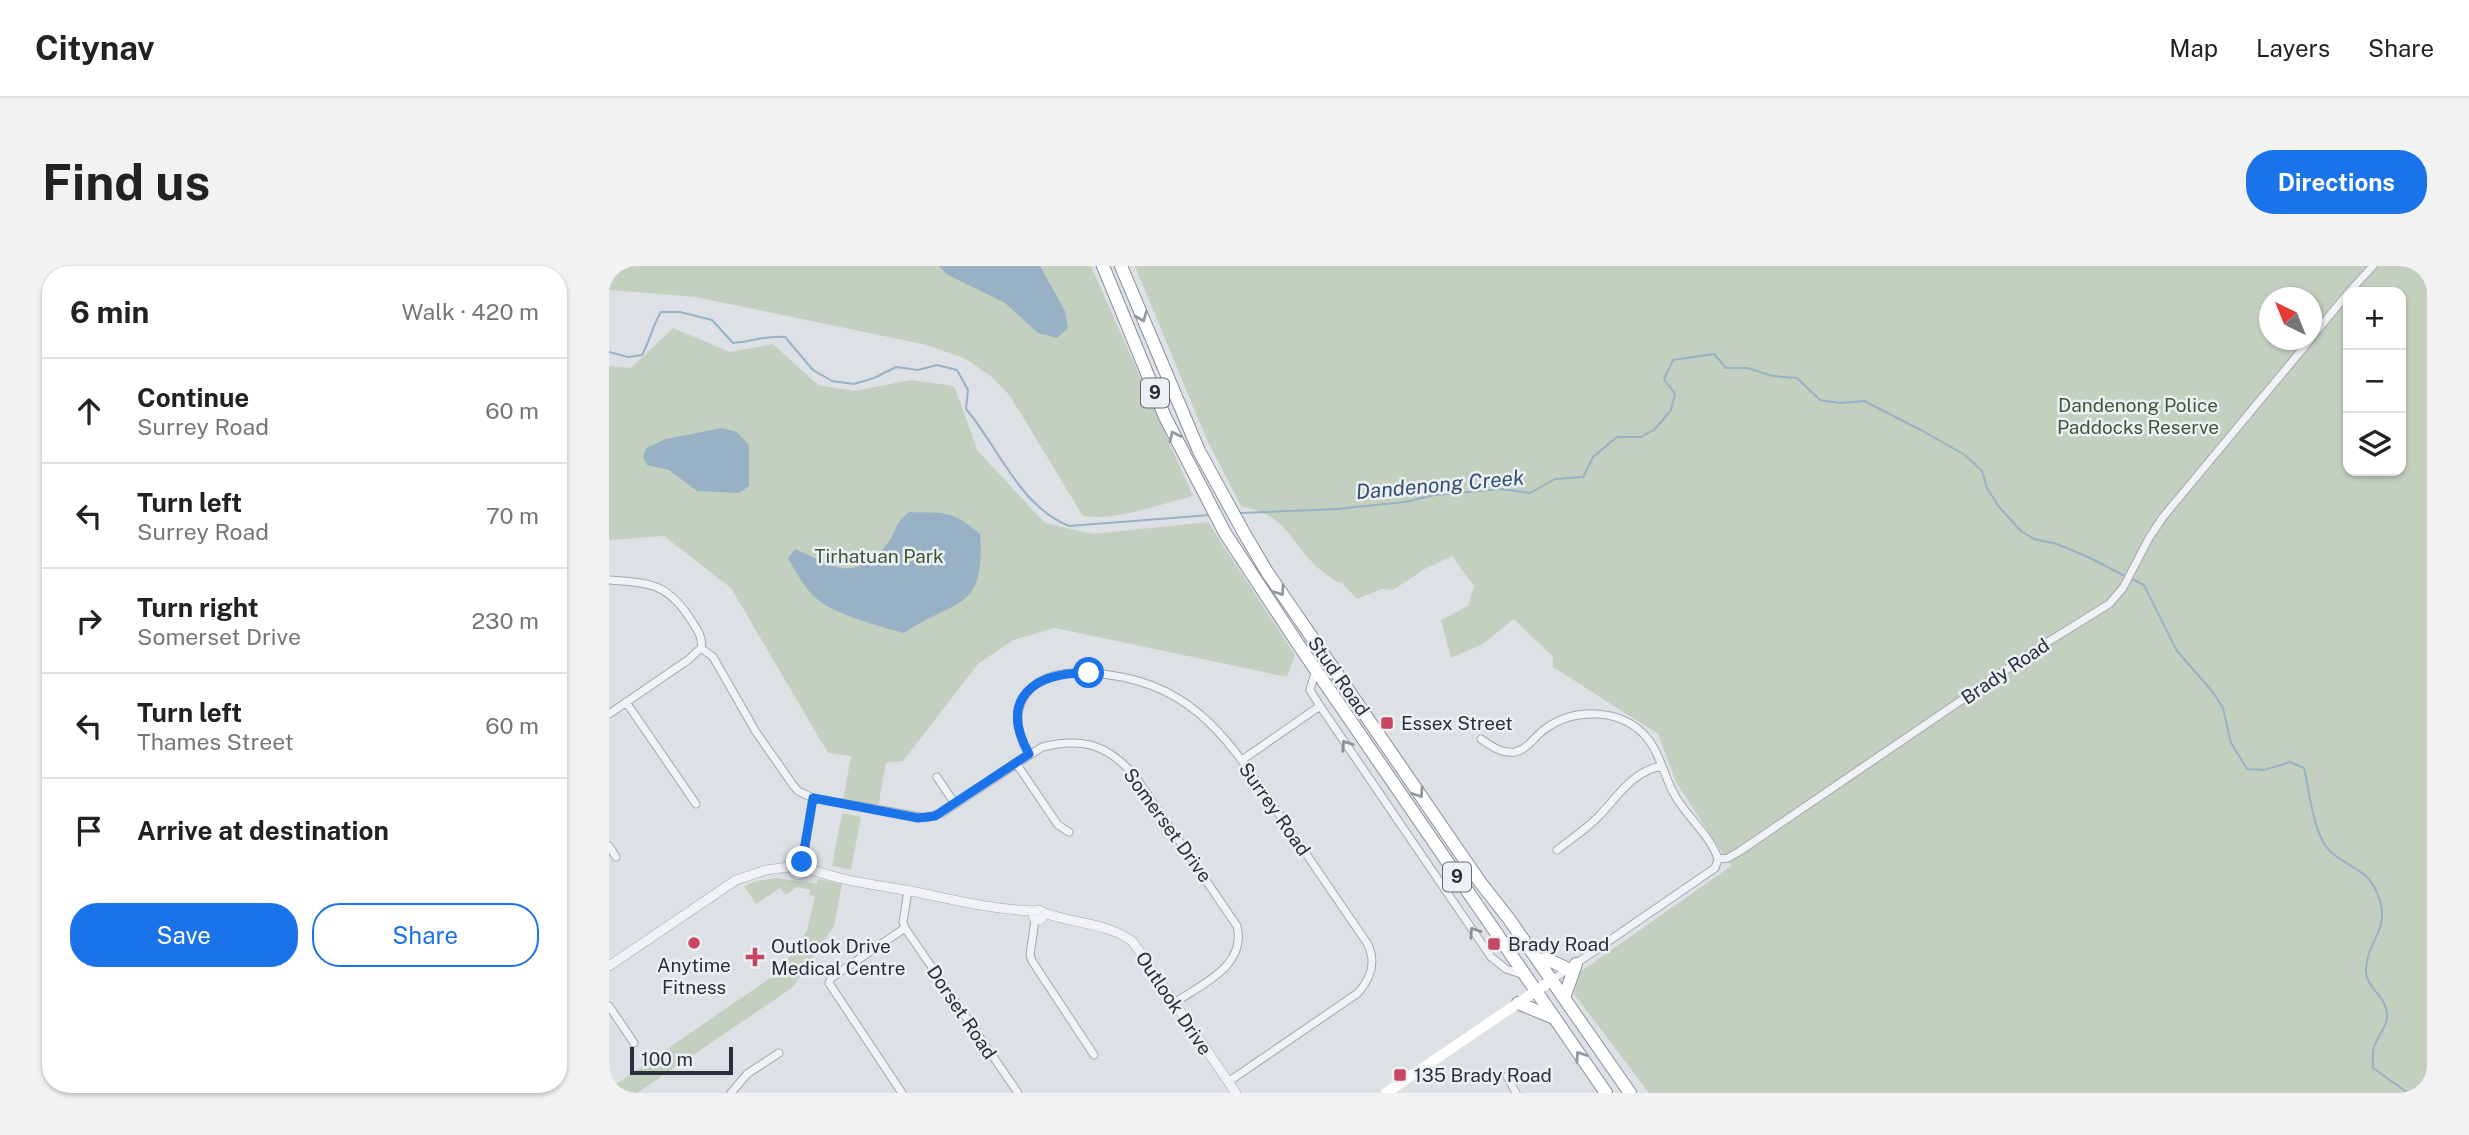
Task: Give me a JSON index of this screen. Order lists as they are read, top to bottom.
{
  "streets": {
    "highway": ["9", "Stud Road"],
    "main road": ["Brady Road"],
    "street": [
      "Surrey Road",
      "Somerset Drive",
      "Outlook Drive",
      "Dorset Road"
    ]
  },
  "crossings": [
    ["Brady Road", "Stud Road"],
    ["Surrey Road", "Somerset Drive"],
    ["Surrey Road", "Outlook Drive"],
    ["Somerset Drive", "Outlook Drive"]
  ],
  "water": ["Dandenong Creek"],
  "parks": ["Dandenong Police Paddocks Reserve", "Tirhatuan Park"],
  "places": {
    "transit": ["Essex Street", "Brady Road", "135 Brady Road"],
    "other": ["Anytime Fitness"],
    "health": ["Outlook Drive Medical Centre"]
  },
  "scale_bar": "100 m",
  "north": "top left",
  "page": {
    "header": "Citynav",
    "nav": ["Map", "Layers", "Share"],
    "buttons": [
      "Directions",
      ["Save", "Share"]
    ],
    "title": "Find us",
    "heading": ["6 min", "Walk · 420 m"],
    "map_buttons": ["+", "−"],
    "list": [
      ["Continue", "Surrey Road", "60 m"],
      ["Turn left", "Surrey Road", "70 m"],
      ["Turn right", "Somerset Drive", "230 m"],
      ["Turn left", "Thames Street", "60 m"],
      "Arrive at destination"
    ],
    "scale": "100 m"
  }
}
